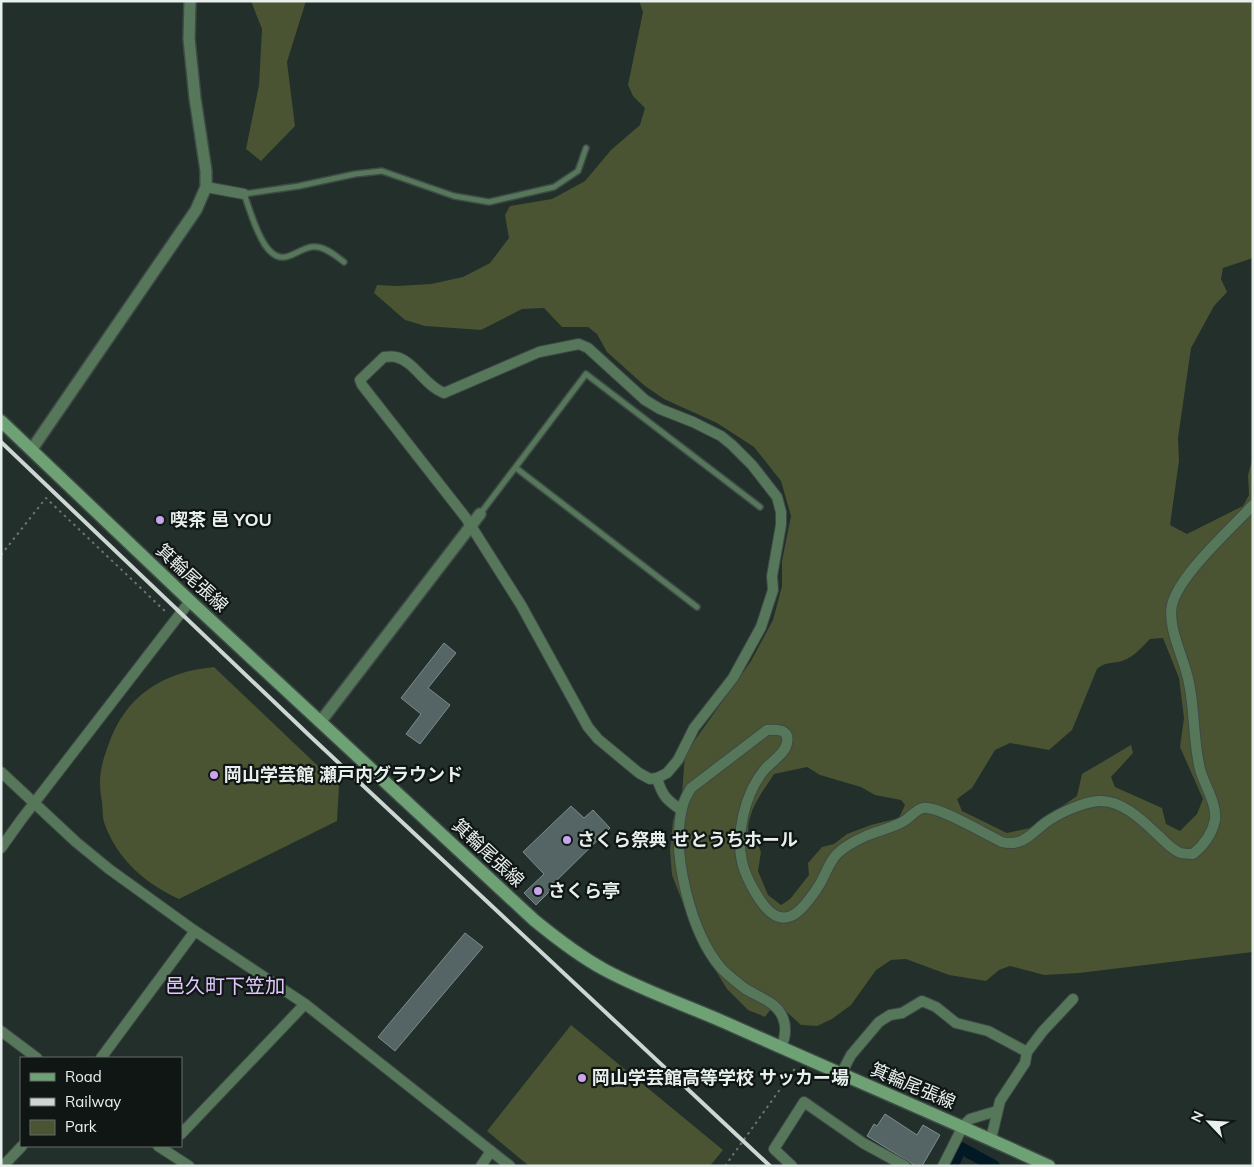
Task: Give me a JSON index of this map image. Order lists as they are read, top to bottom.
{
  "streets": {
    "main road": ["箕輪尾張線"]
  },
  "districts": ["邑久町下笠加"],
  "places": [
    "喫茶 邑 YOU",
    "岡山学芸館 瀬戸内グラウンド",
    "さくら祭典 せとうちホール",
    "さくら亭",
    "岡山学芸館高等学校 サッカー場"
  ],
  "legend": ["Road", "Railway", "Park"],
  "north": "top left"
}
